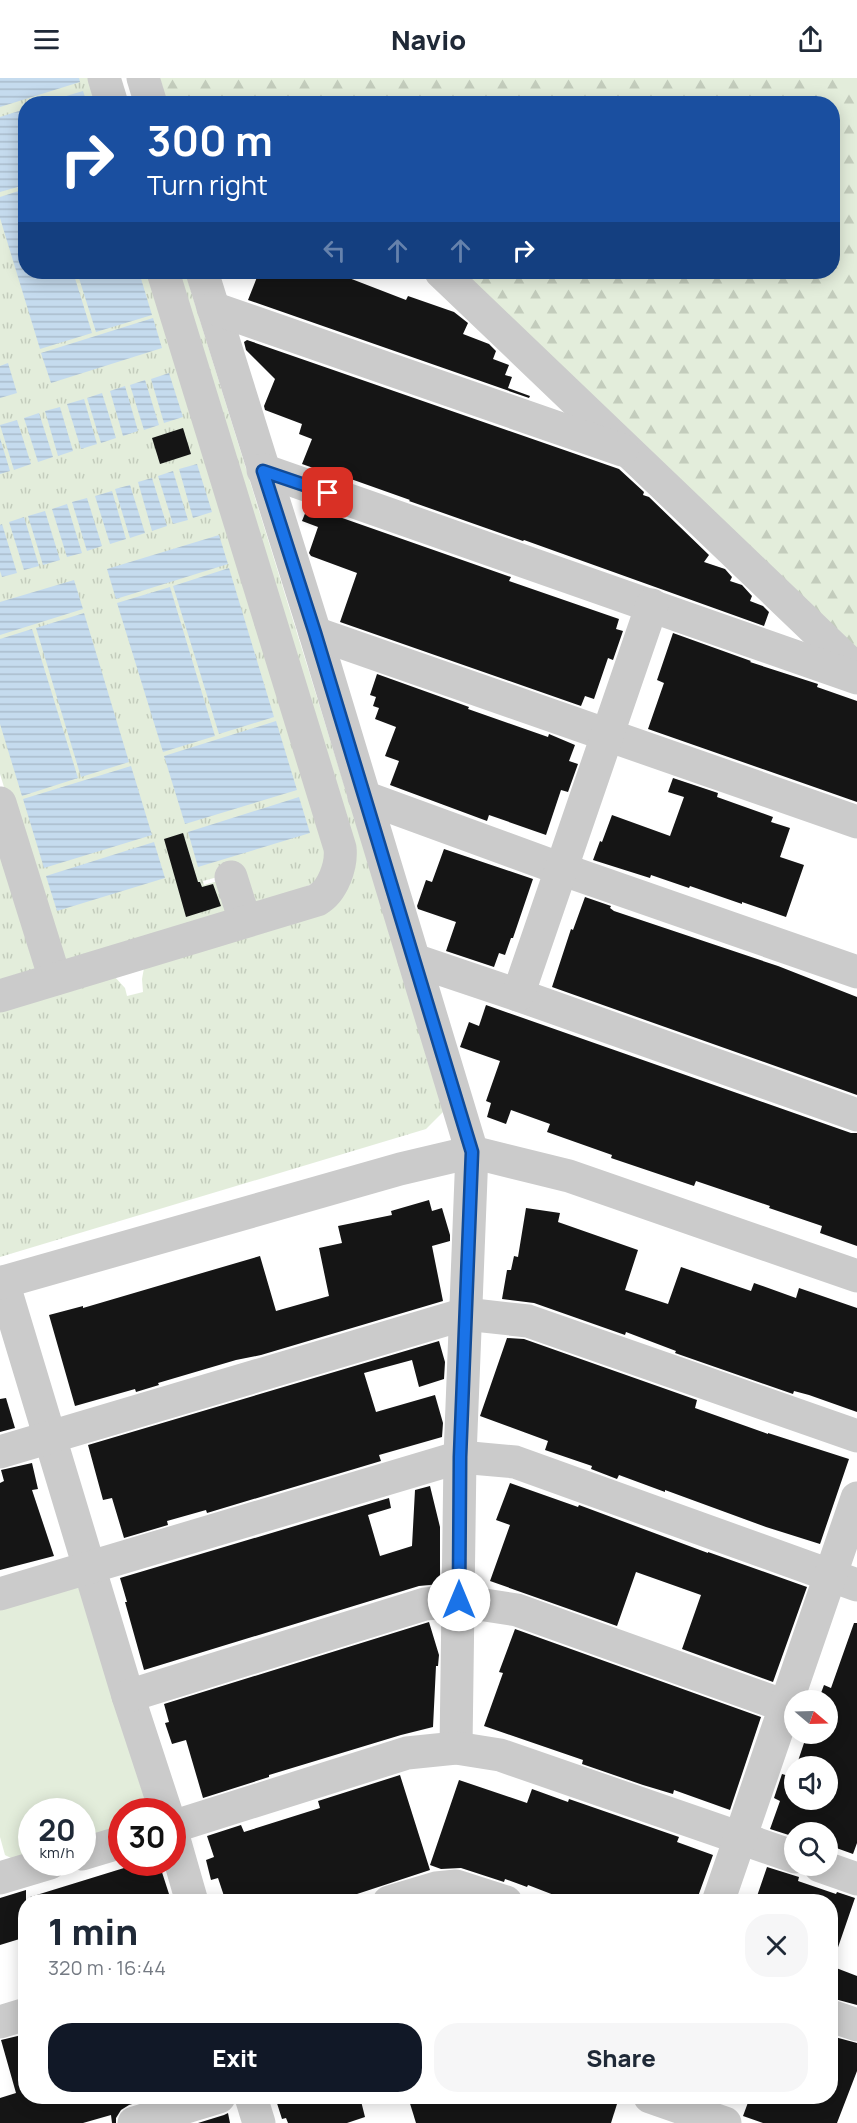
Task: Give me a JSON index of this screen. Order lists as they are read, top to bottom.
{
  "north": "right",
  "page": {
    "header": "Navio",
    "turn": ["300 m", "Turn right"],
    "speed": "20 km/h",
    "limit": "30",
    "heading": ["1 min", "320 m · 16:44"],
    "buttons": ["Exit", "Share"]
  }
}
